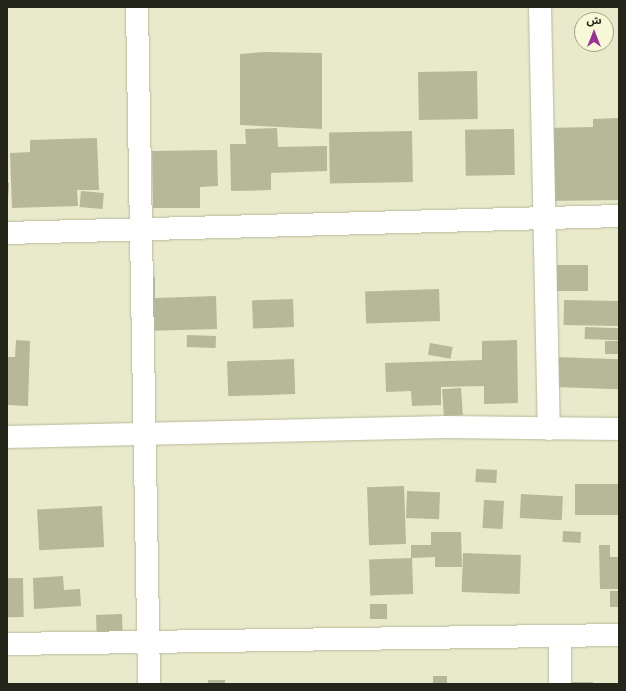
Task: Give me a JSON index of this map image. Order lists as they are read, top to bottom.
{
  "north": "top"
}
